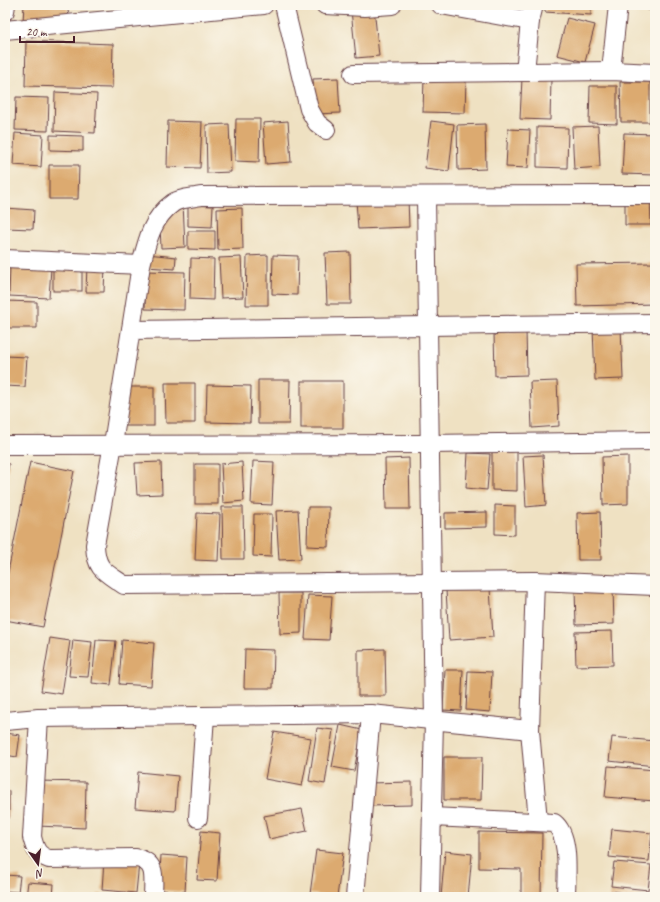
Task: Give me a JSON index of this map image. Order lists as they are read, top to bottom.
{
  "scale_bar": "20 m",
  "north": "bottom"
}
